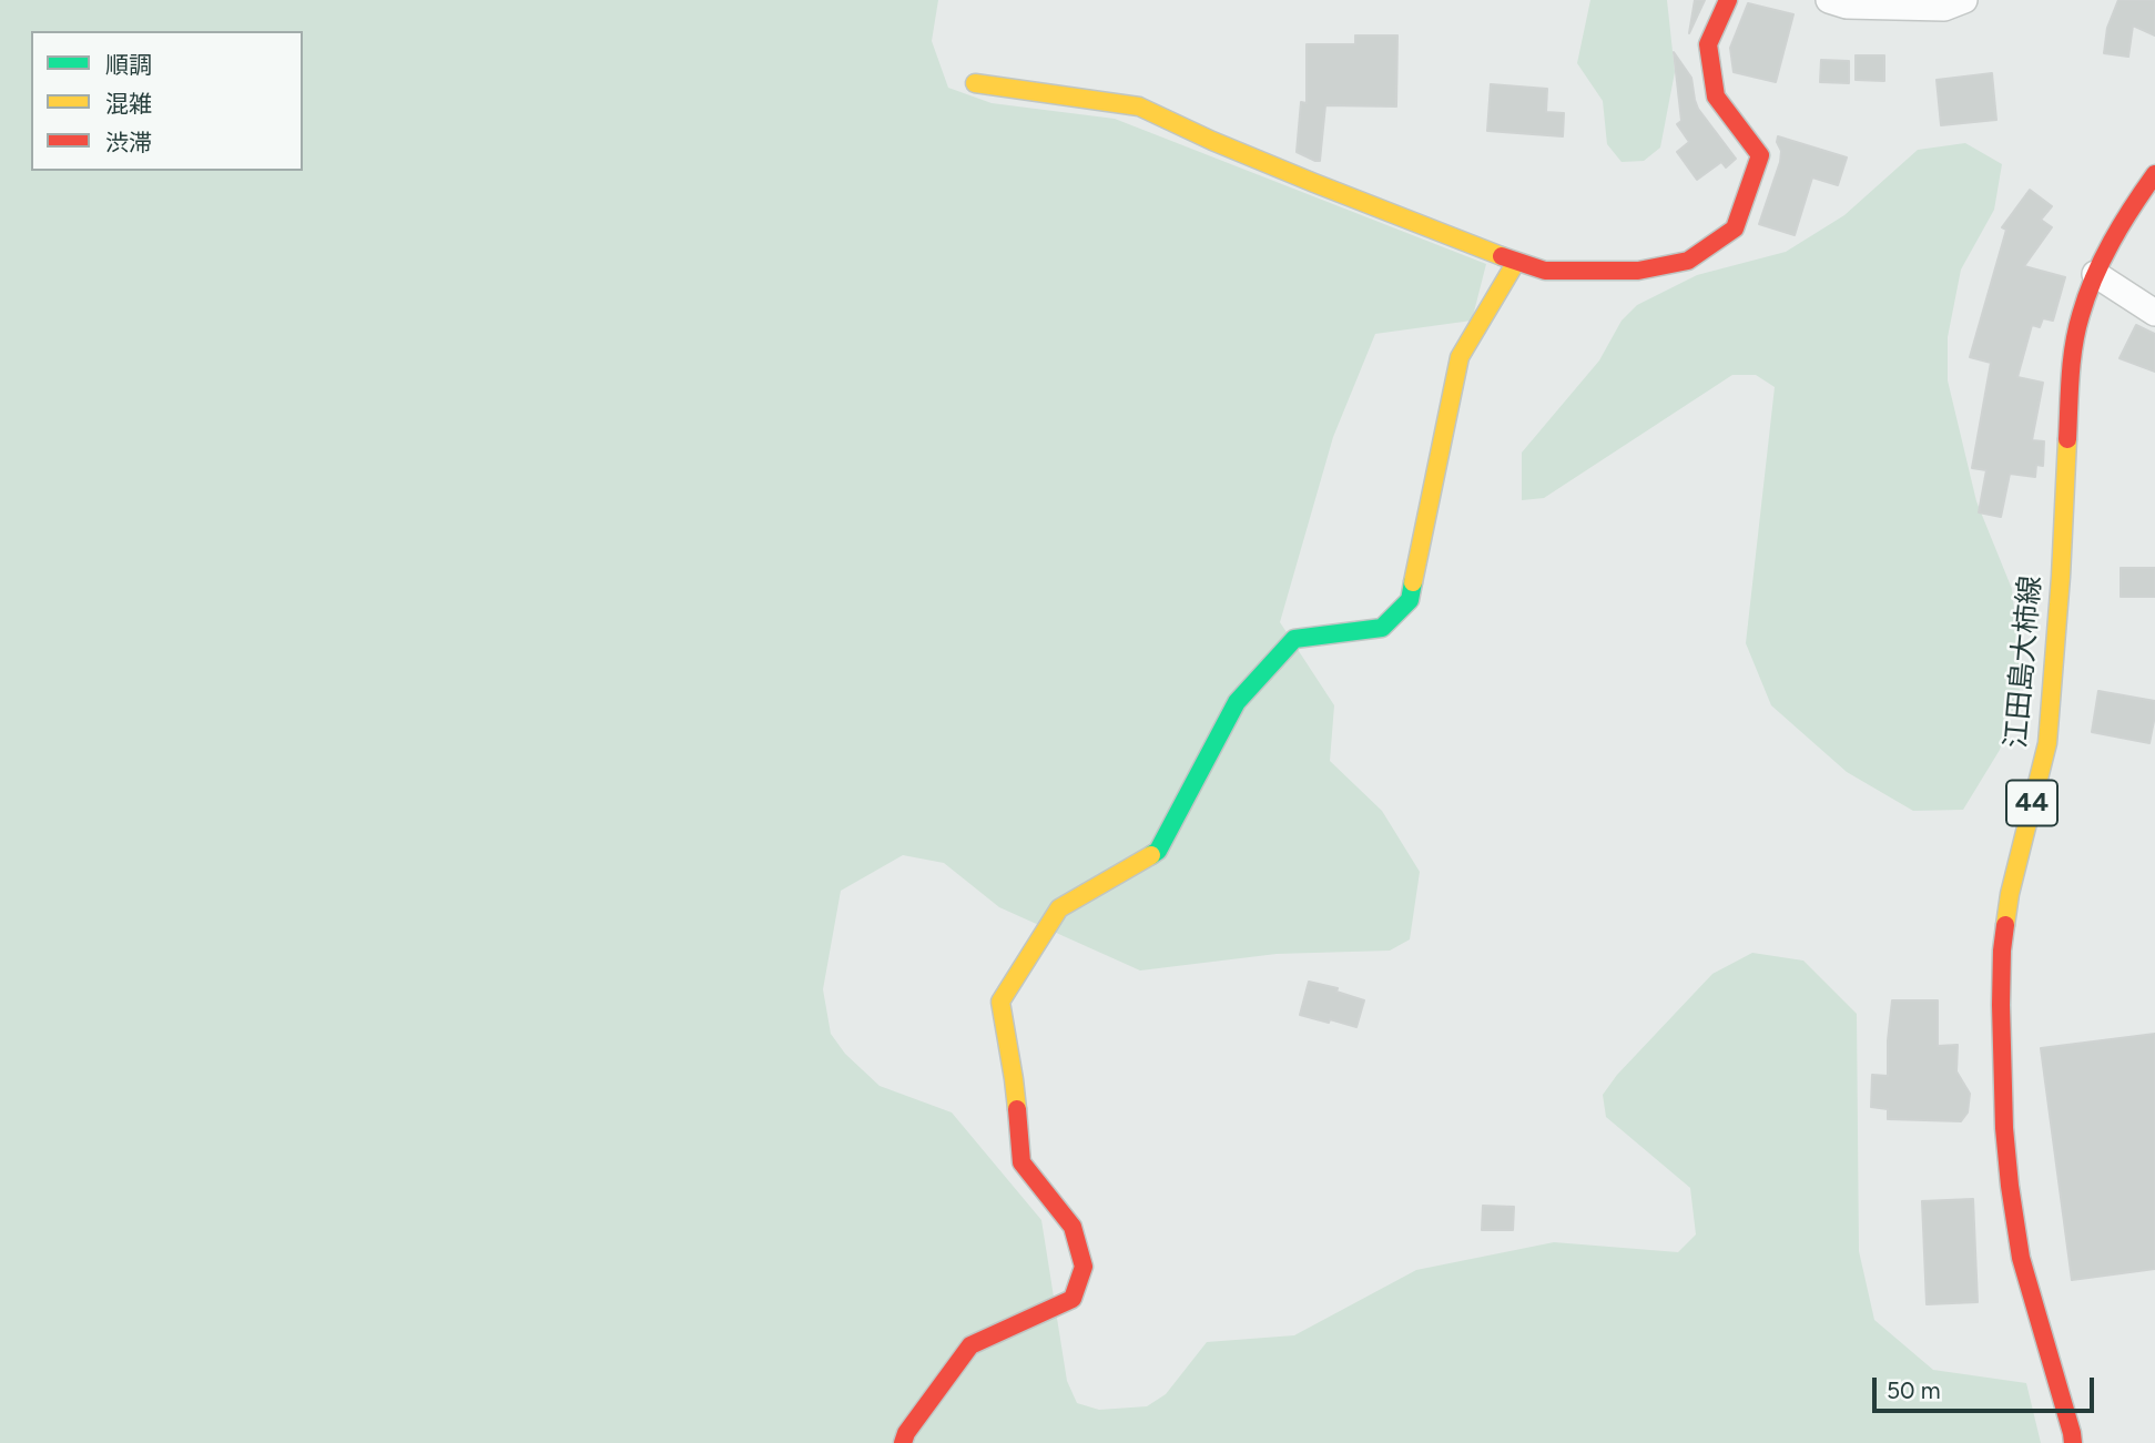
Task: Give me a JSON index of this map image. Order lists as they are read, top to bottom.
{
  "streets": {
    "street": ["江田島大柿線", "44"]
  },
  "legend": ["順調", "混雑", "渋滞"],
  "scale_bar": "50 m"
}
